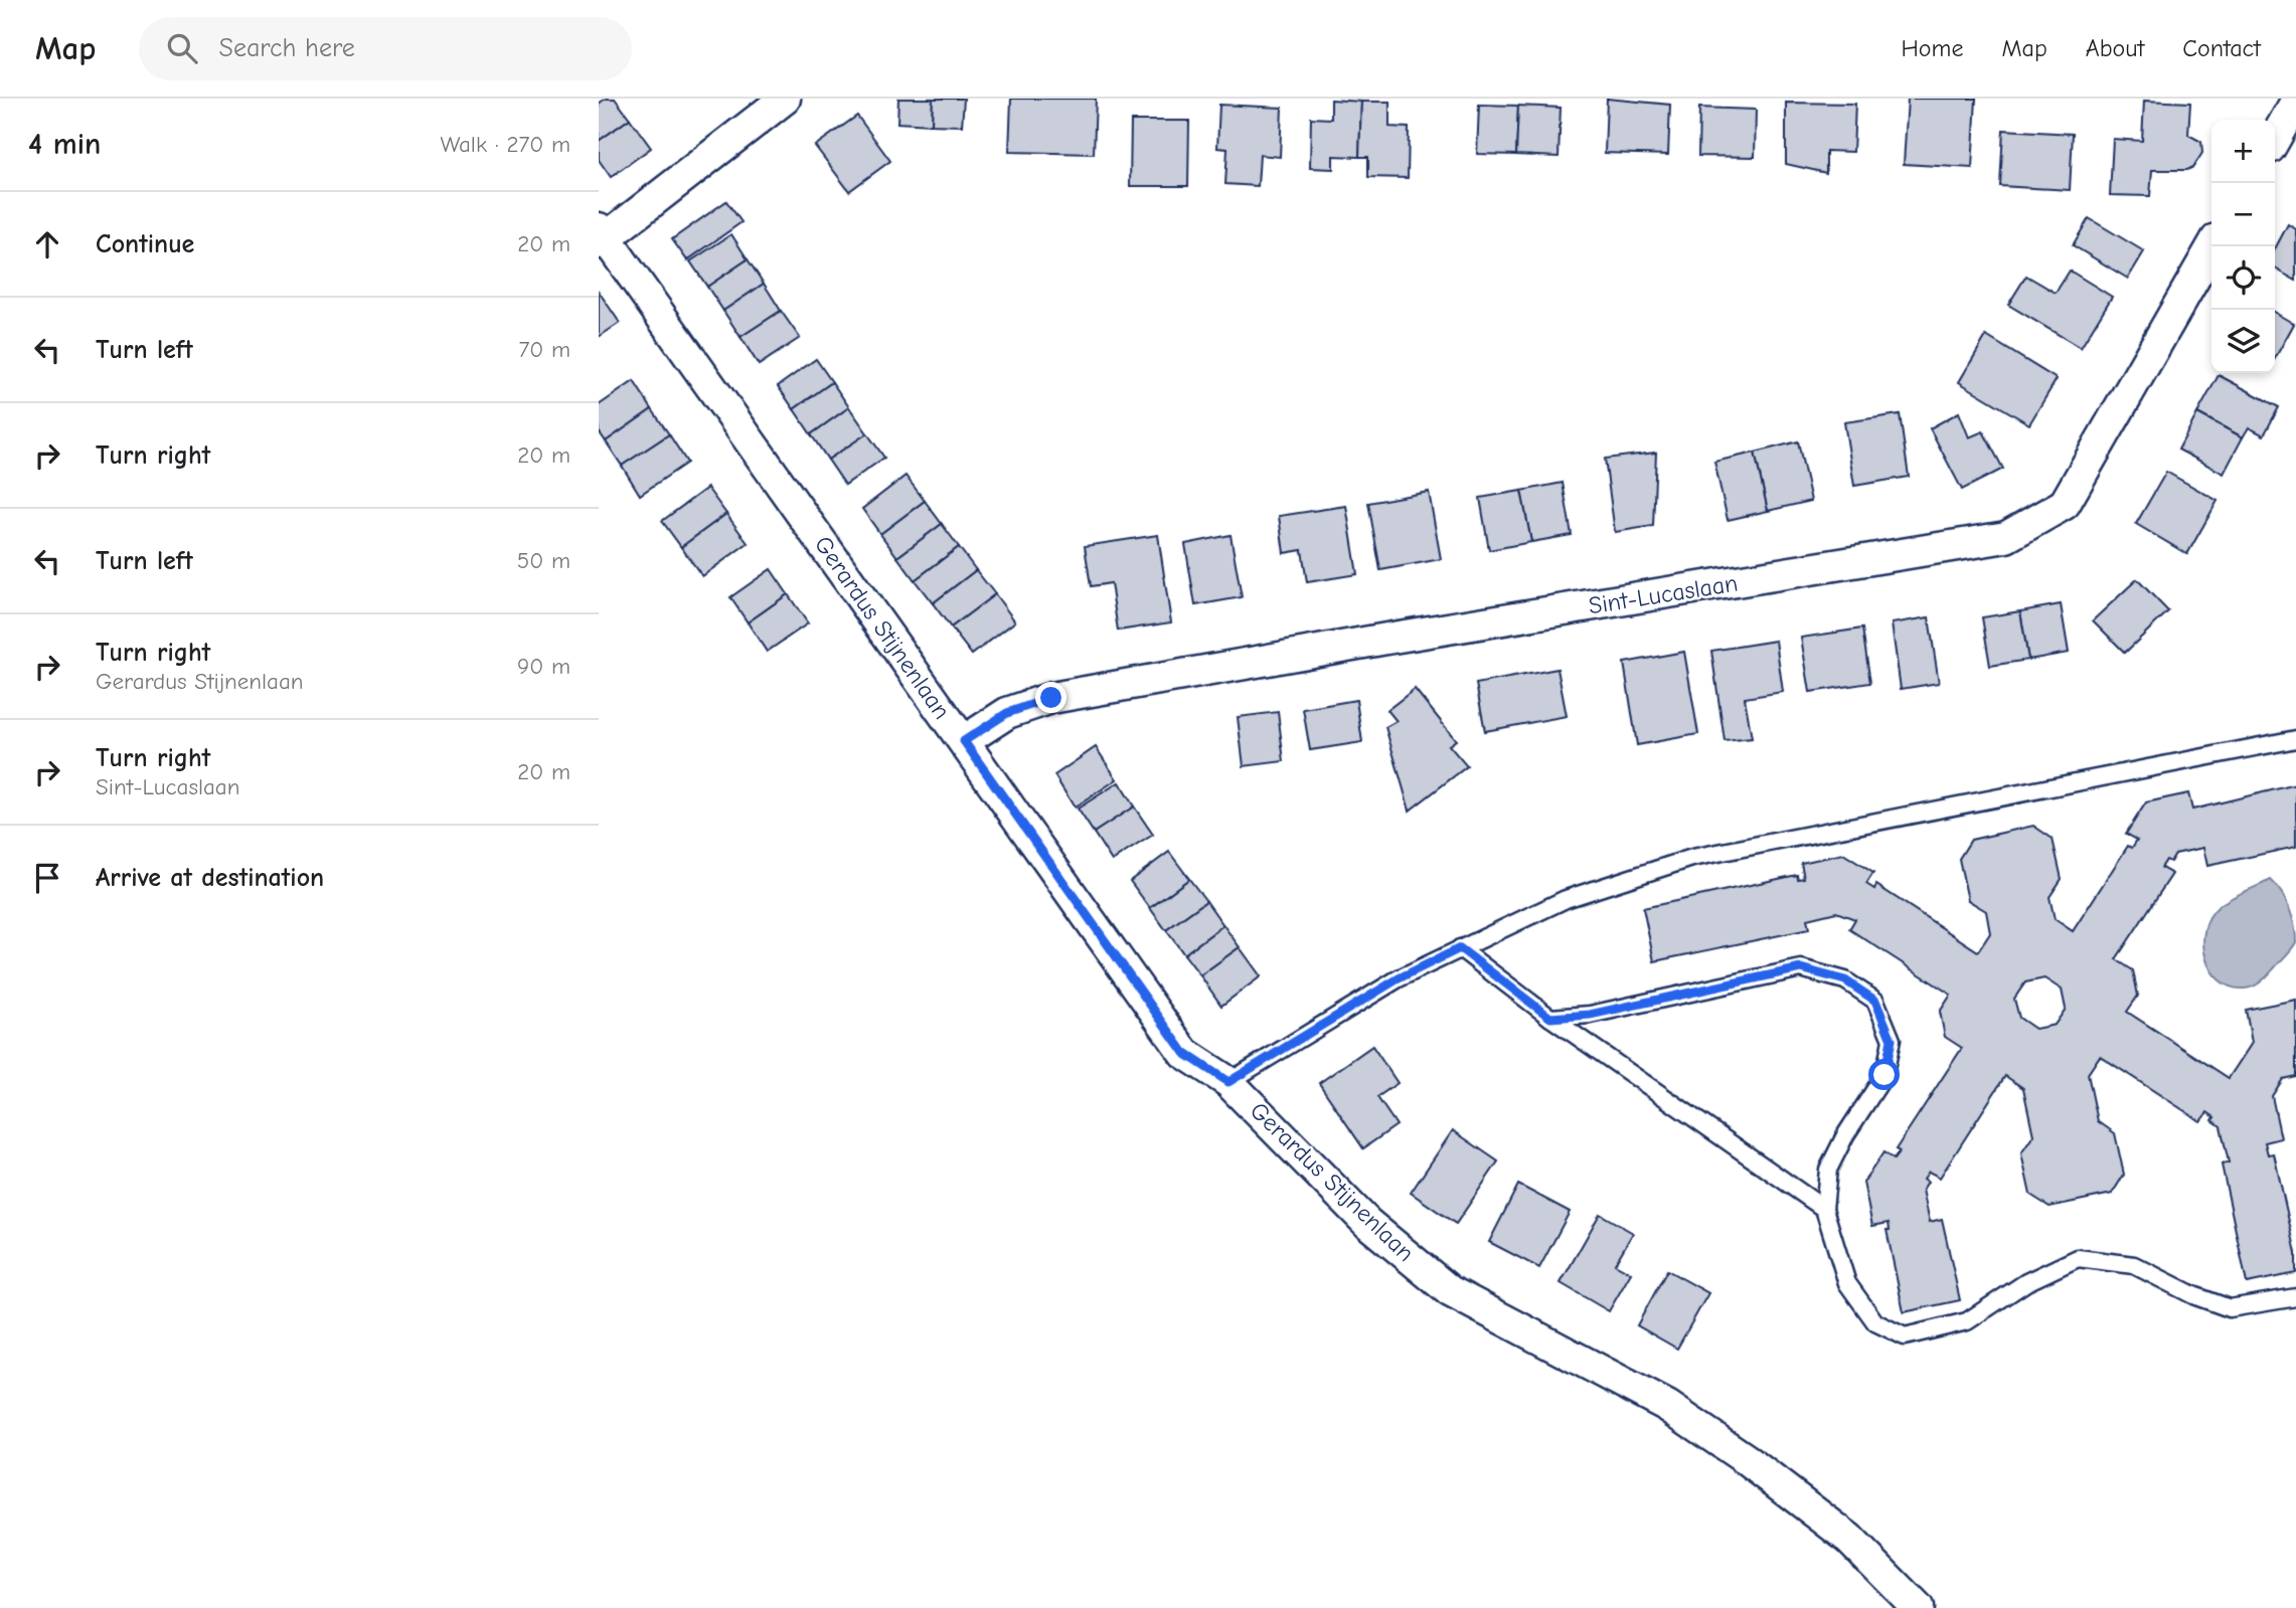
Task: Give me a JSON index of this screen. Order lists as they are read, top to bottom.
{
  "streets": {
    "street": ["Sint-Lucaslaan", "Gerardus Stijnenlaan"]
  },
  "crossings": [
    ["Sint-Lucaslaan", "Gerardus Stijnenlaan"]
  ],
  "page": {
    "header": "Map",
    "search": "Search here",
    "nav": [
      "Home",
      "Map",
      "About",
      "Contact"
    ],
    "heading": ["4 min", "Walk · 270 m"],
    "map_buttons": ["+", "−"],
    "list": [
      ["Continue", "20 m"],
      ["Turn left", "70 m"],
      ["Turn right", "20 m"],
      ["Turn left", "50 m"],
      ["Turn right", "Gerardus Stijnenlaan", "90 m"],
      ["Turn right", "Sint-Lucaslaan", "20 m"],
      "Arrive at destination"
    ]
  }
}
